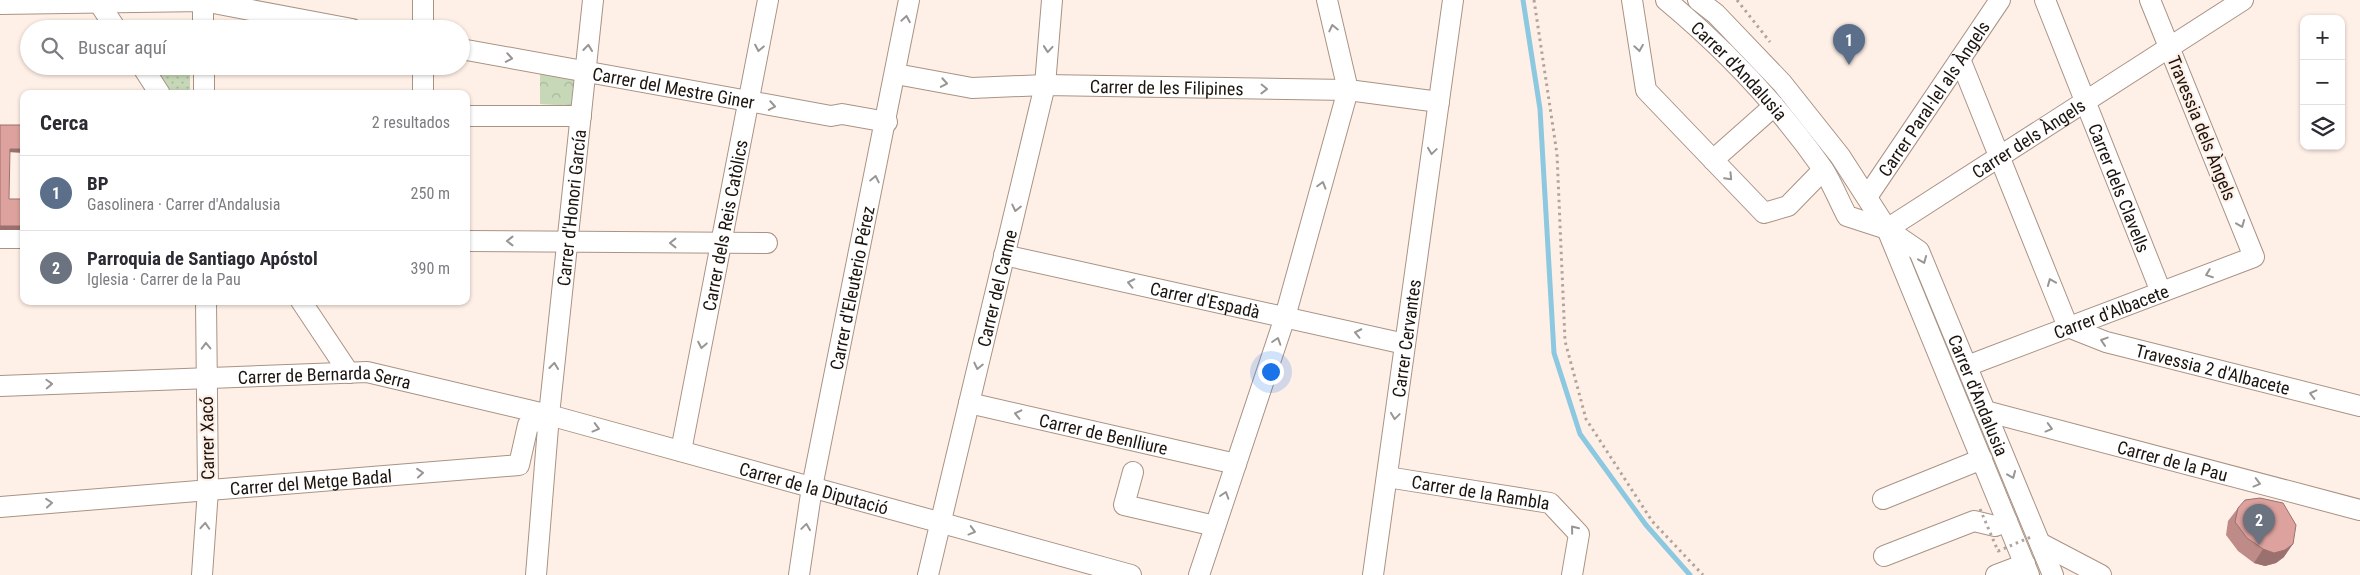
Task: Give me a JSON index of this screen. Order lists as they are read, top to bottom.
{
  "streets": {
    "street": [
      "Carrer d'Andalusia",
      "Carrer de les Filipines",
      "Carrer del Mestre Giner",
      "Carrer Paral·lel als Àngels",
      "Travessia dels Àngels",
      "Carrer dels Àngels",
      "Carrer dels Clavells",
      "Carrer d'Honori García",
      "Carrer dels Reis Catòlics",
      "Carrer d'Eleuterio Pérez",
      "Carrer del Carme",
      "Carrer d'Espadà",
      "Carrer d'Albacete",
      "Carrer Cervantes",
      "Travessia 2 d'Albacete",
      "Carrer de Bernarda Serra",
      "Carrer de Benlliure",
      "Carrer Xacó",
      "Carrer de la Pau",
      "Carrer del Metge Badal",
      "Carrer de la Diputació",
      "Carrer de la Rambla"
    ]
  },
  "crossings": [
    ["Carrer d'Andalusia", "Carrer Paral·lel als Àngels"],
    ["Carrer d'Andalusia", "Carrer dels Àngels"],
    ["Carrer d'Andalusia", "Carrer d'Albacete"],
    ["Carrer d'Andalusia", "Carrer de la Pau"],
    ["Carrer de les Filipines", "Carrer d'Eleuterio Pérez"],
    ["Carrer de les Filipines", "Carrer del Carme"],
    ["Carrer de les Filipines", "Carrer Cervantes"],
    ["Carrer del Mestre Giner", "Carrer d'Honori García"],
    ["Carrer del Mestre Giner", "Carrer dels Reis Catòlics"],
    ["Carrer del Mestre Giner", "Carrer d'Eleuterio Pérez"],
    ["Travessia dels Àngels", "Carrer dels Àngels"],
    ["Travessia dels Àngels", "Carrer d'Albacete"],
    ["Carrer dels Àngels", "Carrer dels Clavells"],
    ["Carrer dels Clavells", "Carrer d'Albacete"],
    ["Carrer d'Honori García", "Carrer del Metge Badal"],
    ["Carrer d'Honori García", "Carrer de la Diputació"],
    ["Carrer dels Reis Catòlics", "Carrer de la Diputació"],
    ["Carrer d'Eleuterio Pérez", "Carrer de la Diputació"],
    ["Carrer del Carme", "Carrer d'Espadà"],
    ["Carrer del Carme", "Carrer de Benlliure"],
    ["Carrer del Carme", "Carrer de la Diputació"],
    ["Carrer d'Espadà", "Carrer Cervantes"],
    ["Carrer d'Albacete", "Travessia 2 d'Albacete"],
    ["Carrer Cervantes", "Carrer de la Rambla"],
    ["Carrer de Bernarda Serra", "Carrer Xacó"],
    ["Carrer de Bernarda Serra", "Carrer de la Diputació"],
    ["Carrer Xacó", "Carrer del Metge Badal"],
    ["Carrer del Metge Badal", "Carrer de la Diputació"]
  ],
  "one_way": [
    "Carrer de les Filipines",
    "Travessia dels Àngels",
    "Carrer d'Honori García",
    "Carrer dels Reis Catòlics",
    "Carrer d'Eleuterio Pérez",
    "Carrer del Carme",
    "Carrer d'Espadà",
    "Travessia 2 d'Albacete",
    "Carrer de Bernarda Serra",
    "Carrer de Benlliure",
    "Carrer Xacó",
    "Carrer de la Pau",
    "Carrer del Metge Badal",
    "Carrer de la Diputació",
    "Carrer de la Rambla"
  ],
  "page": {
    "map_buttons": ["+", "−"],
    "search": "Buscar aquí",
    "pins": ["1", "2"],
    "heading": ["Cerca", "2 resultados"],
    "list": [
      {
        "mark": "1",
        "name": "BP",
        "note": "Gasolinera · Carrer d'Andalusia",
        "value": "250 m"
      },
      {
        "mark": "2",
        "name": "Parroquia de Santiago Apóstol",
        "note": "Iglesia · Carrer de la Pau",
        "value": "390 m"
      }
    ]
  }
}
